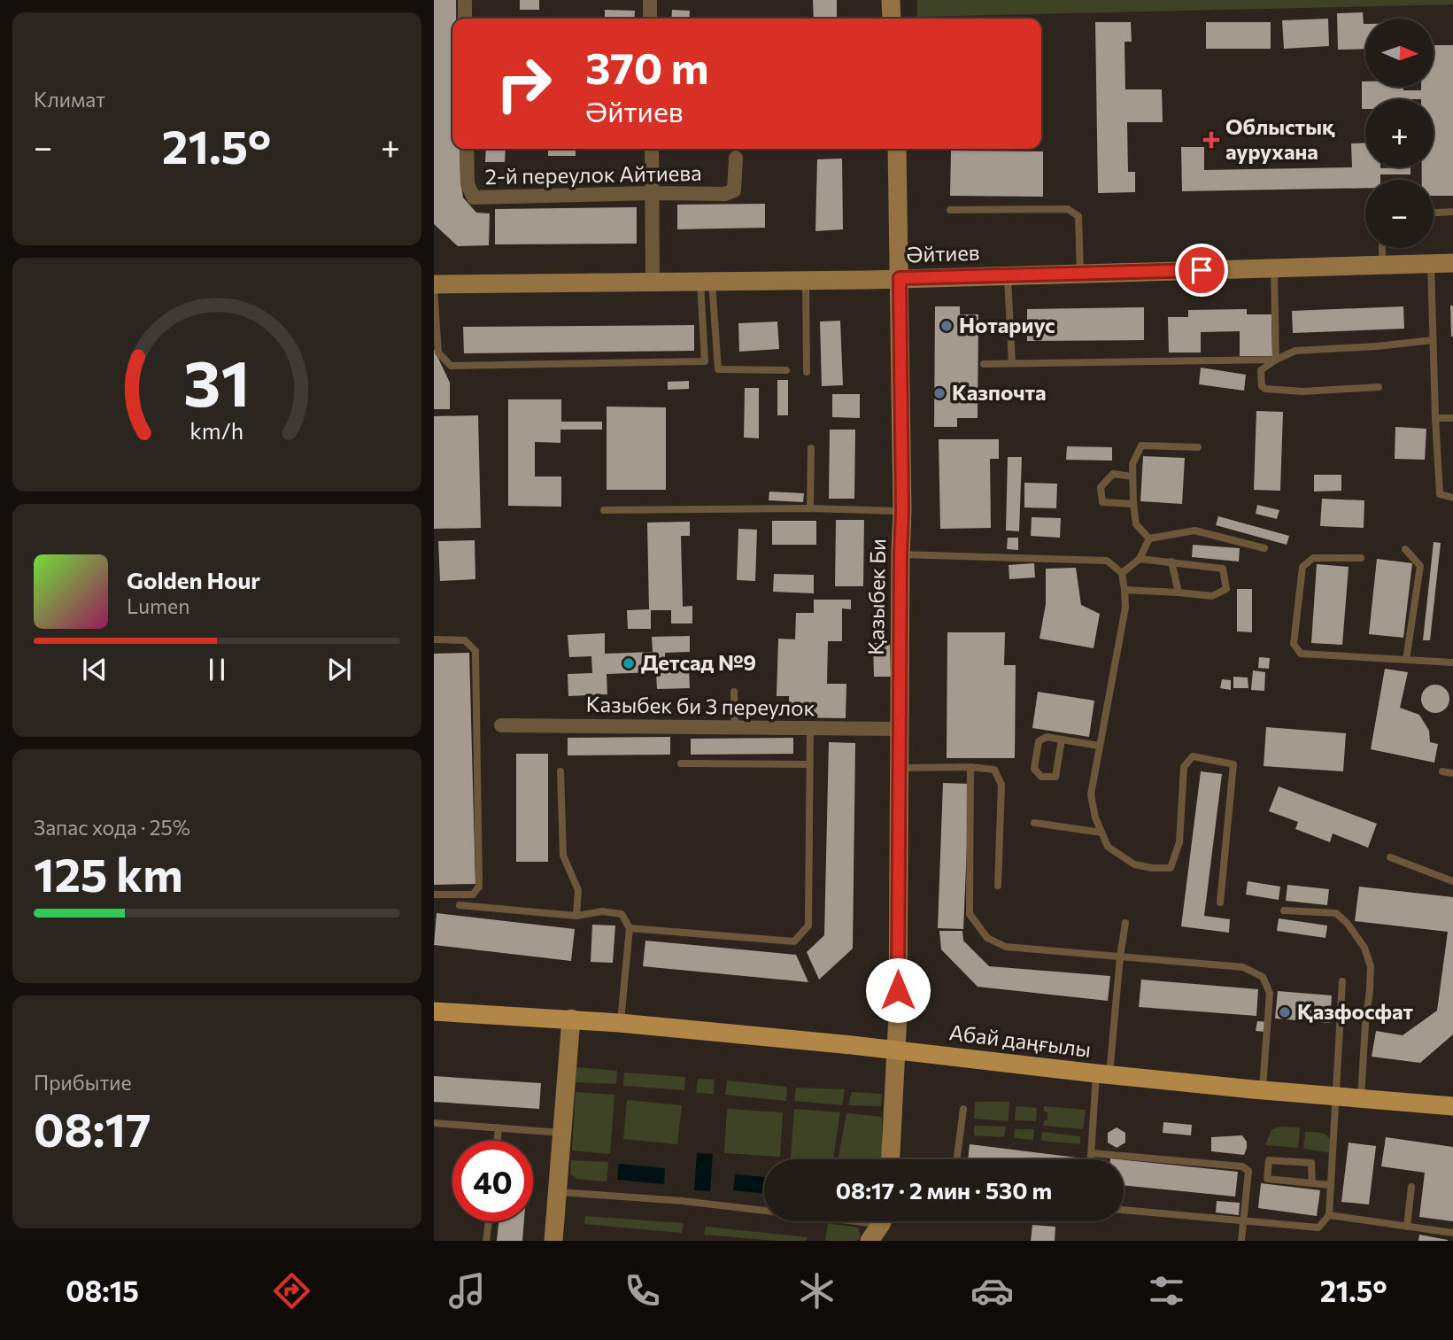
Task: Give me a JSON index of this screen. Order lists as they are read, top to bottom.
{
  "streets": {
    "main road": ["Абай даңғылы"],
    "street": [
      "2-й переулок Айтиева",
      "Әйтиев",
      "Қазыбек Би",
      "Казыбек би 3 переулок"
    ]
  },
  "crossings": [
    ["Әйтиев", "Қазыбек Би"],
    ["Қазыбек Би", "Казыбек би 3 переулок"],
    ["Қазыбек Би", "Абай даңғылы"]
  ],
  "places": {
    "health": ["Облыстық аурухана"],
    "other": [
      "Нотариус",
      "Казпочта",
      "Детсад №9",
      "Қазфосфат"
    ]
  },
  "north": "right",
  "page": {
    "tile": [
      "Климат",
      ["Запас хода · 25%", "125 km"],
      ["Прибытие", "08:17"]
    ],
    "map_buttons": ["+", "−"],
    "turn": ["370 m", "Әйтиев"],
    "heat": ["−", "21.5°", "+"],
    "song": ["Golden Hour", "Lumen"],
    "limit": "40",
    "trip": "08:17 · 2 мин · 530 m",
    "tabs": ["08:15", "21.5°"],
    "gauge": ["31", "km/h"]
  }
}
